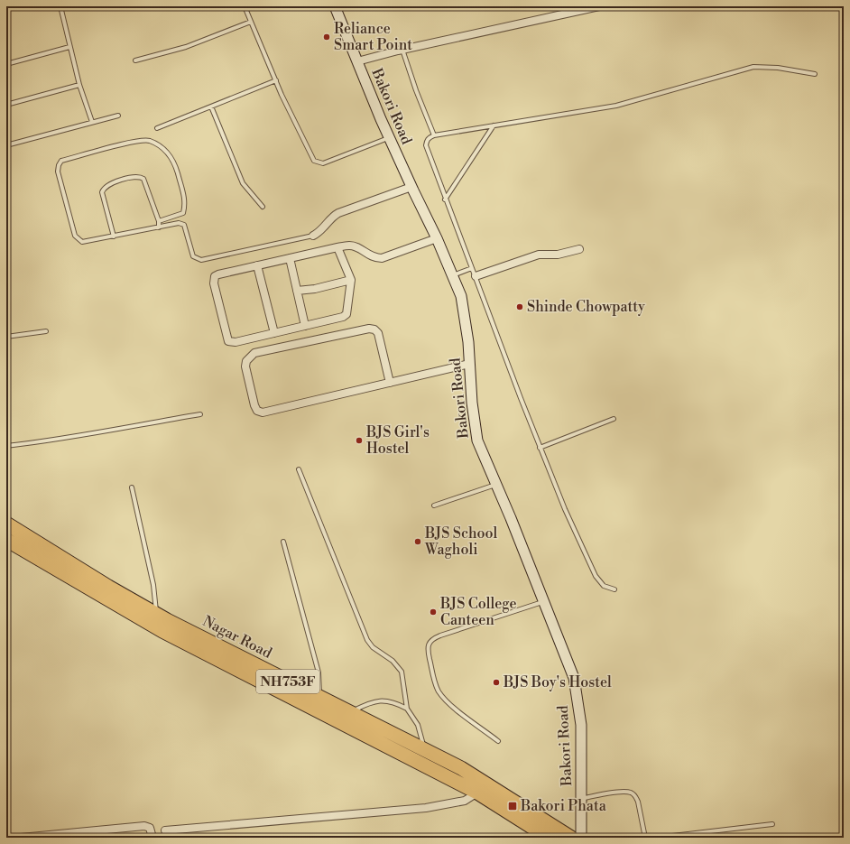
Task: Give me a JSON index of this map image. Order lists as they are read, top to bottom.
{
  "streets": {
    "highway": ["Nagar Road", "NH753F"],
    "street": ["Bakori Road"]
  },
  "places": {
    "other": [
      "Reliance Smart Point",
      "Shinde Chowpatty",
      "BJS Girl's Hostel",
      "BJS School Wagholi",
      "BJS College Canteen",
      "BJS Boy's Hostel"
    ],
    "transit": ["Bakori Phata"]
  }
}
